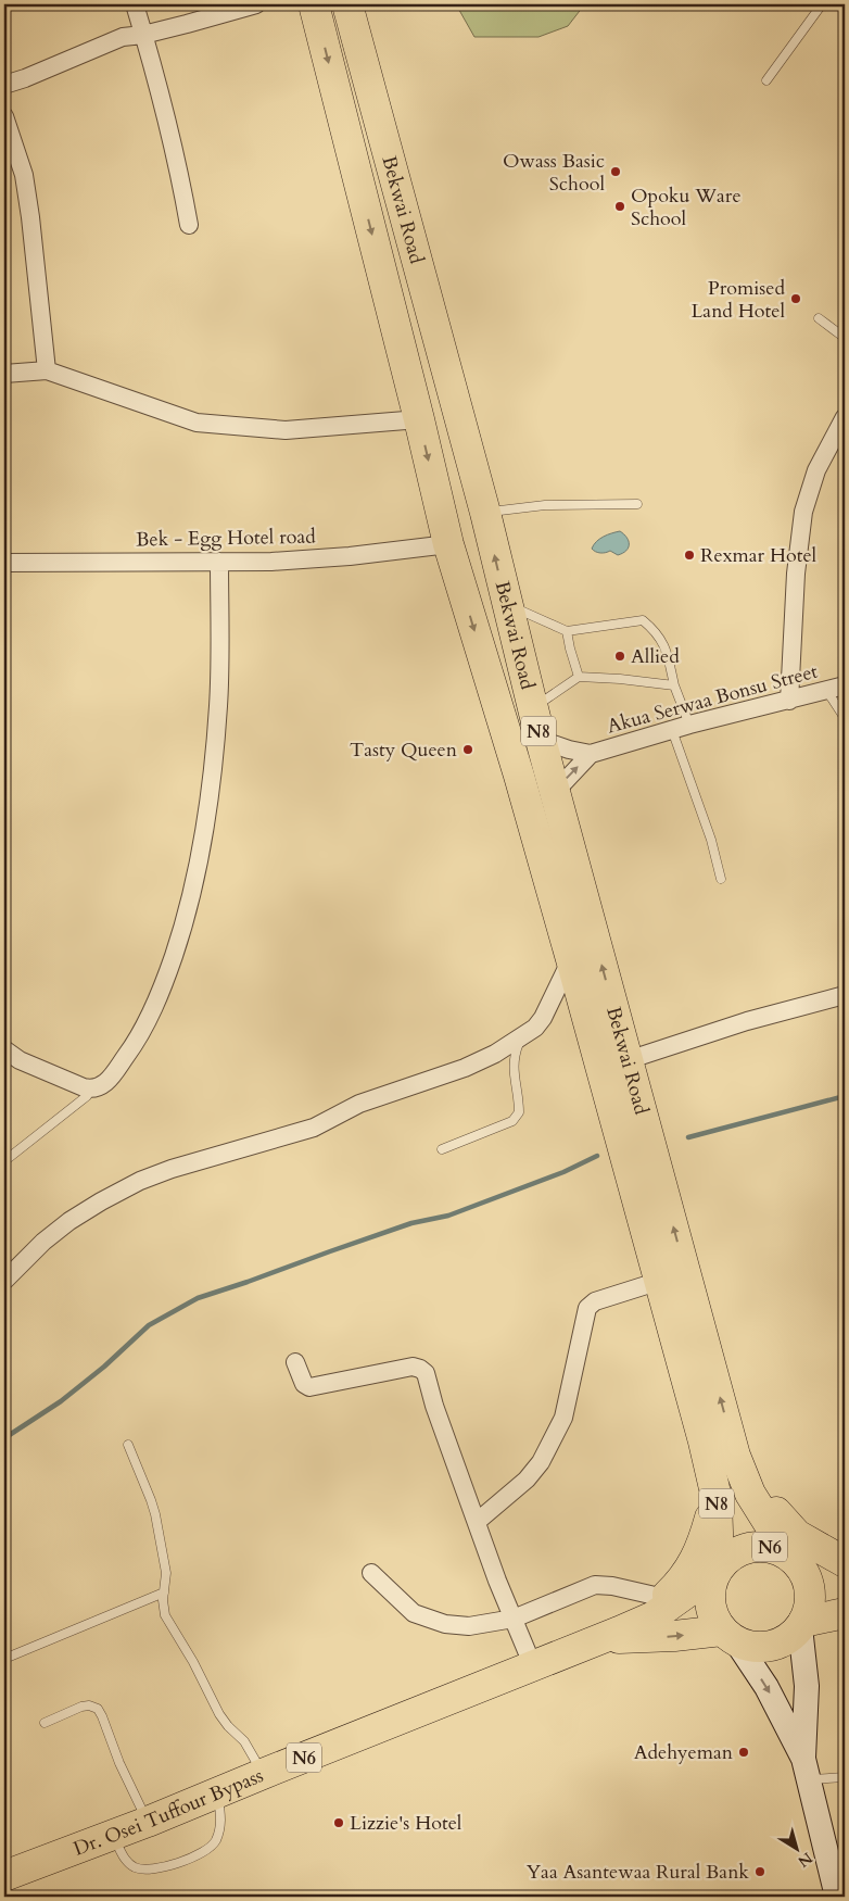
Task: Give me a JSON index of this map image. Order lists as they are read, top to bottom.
{
  "streets": {
    "highway": [
      "Bekwai Road",
      "N8",
      "N6",
      "Dr. Osei Tuffour Bypass"
    ],
    "street": ["Bek - Egg Hotel road", "Akua Serwaa Bonsu Street"]
  },
  "crossings": [
    ["Bekwai Road", "Bek - Egg Hotel road"],
    ["Bekwai Road", "N8"],
    ["N8", "N6"],
    ["N8", "Dr. Osei Tuffour Bypass"],
    ["N6", "Dr. Osei Tuffour Bypass"]
  ],
  "places": [
    "Owass Basic School",
    "Opoku Ware School",
    "Promised Land Hotel",
    "Rexmar Hotel",
    "Allied",
    "Tasty Queen",
    "Adehyeman",
    "Lizzie's Hotel",
    "Yaa Asantewaa Rural Bank"
  ],
  "north": "bottom right"
}
